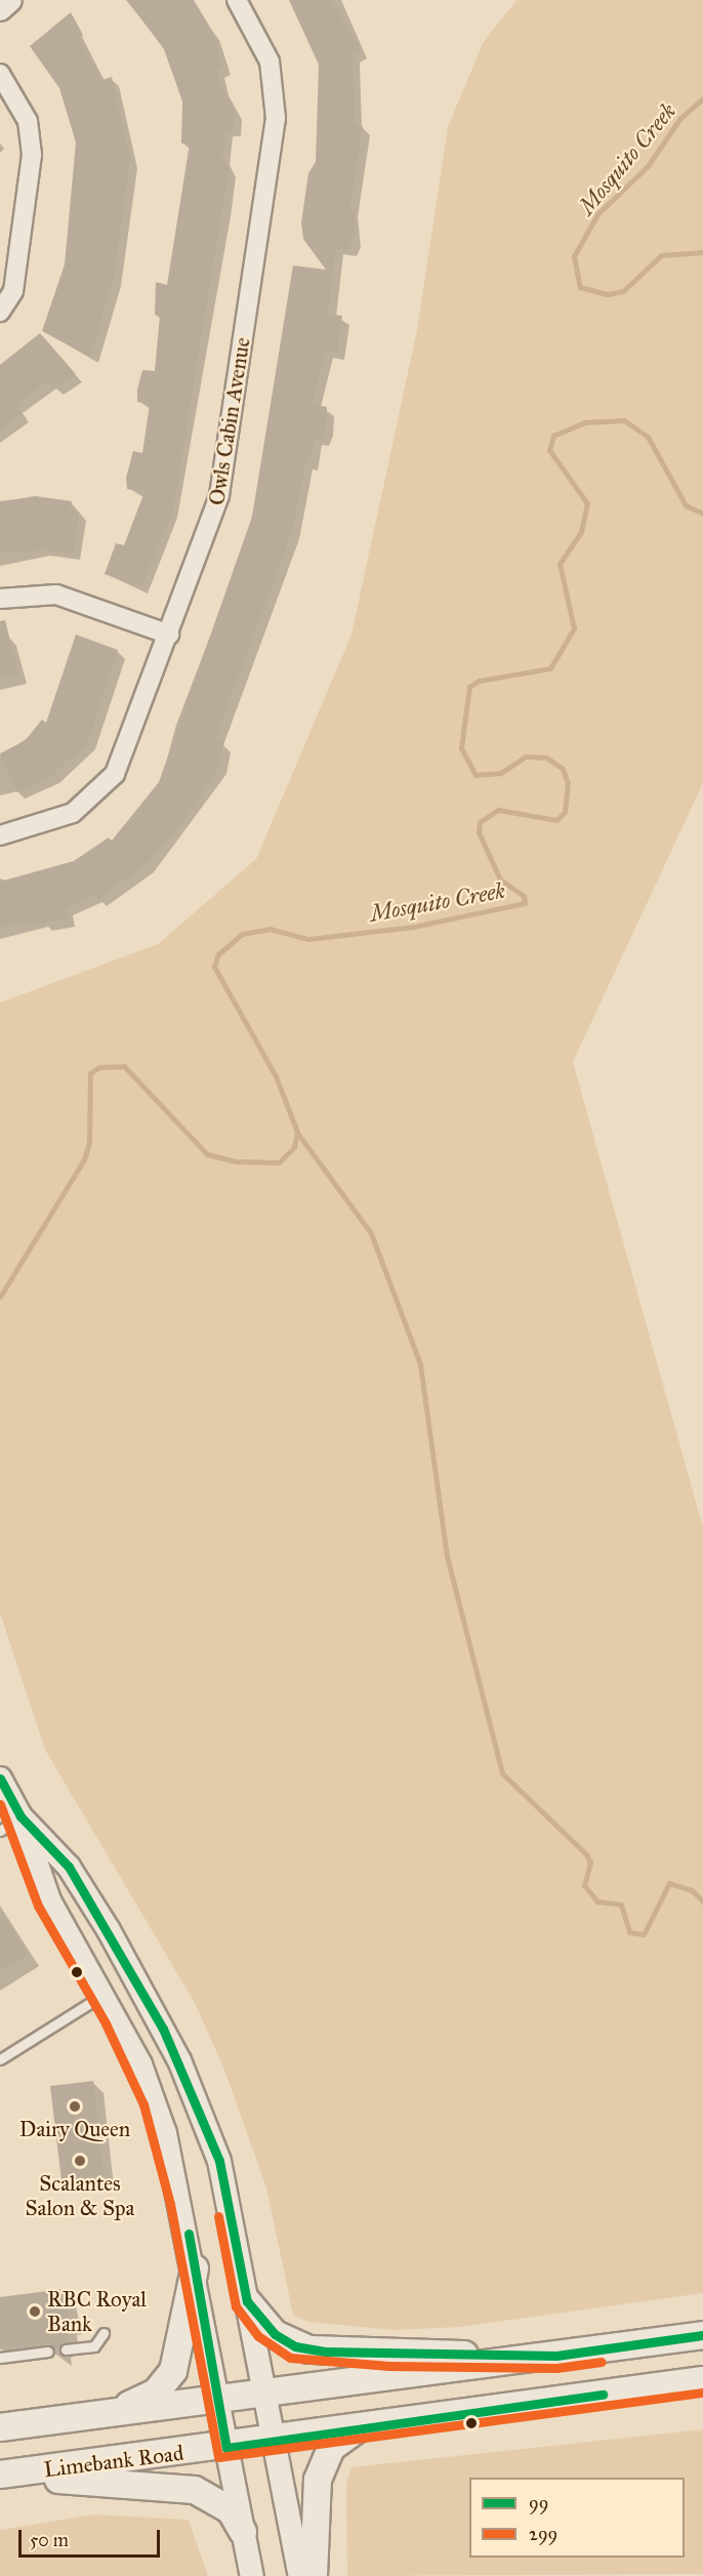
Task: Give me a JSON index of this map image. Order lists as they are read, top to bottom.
{
  "streets": {
    "main road": ["Limebank Road"],
    "street": ["Owls Cabin Avenue"]
  },
  "water": ["Mosquito Creek"],
  "places": ["Dairy Queen", "Scalantes Salon & Spa", "RBC Royal Bank"],
  "lines": ["transit line 99", "transit line 299"],
  "legend": ["99", "299"],
  "scale_bar": "50 m"
}
